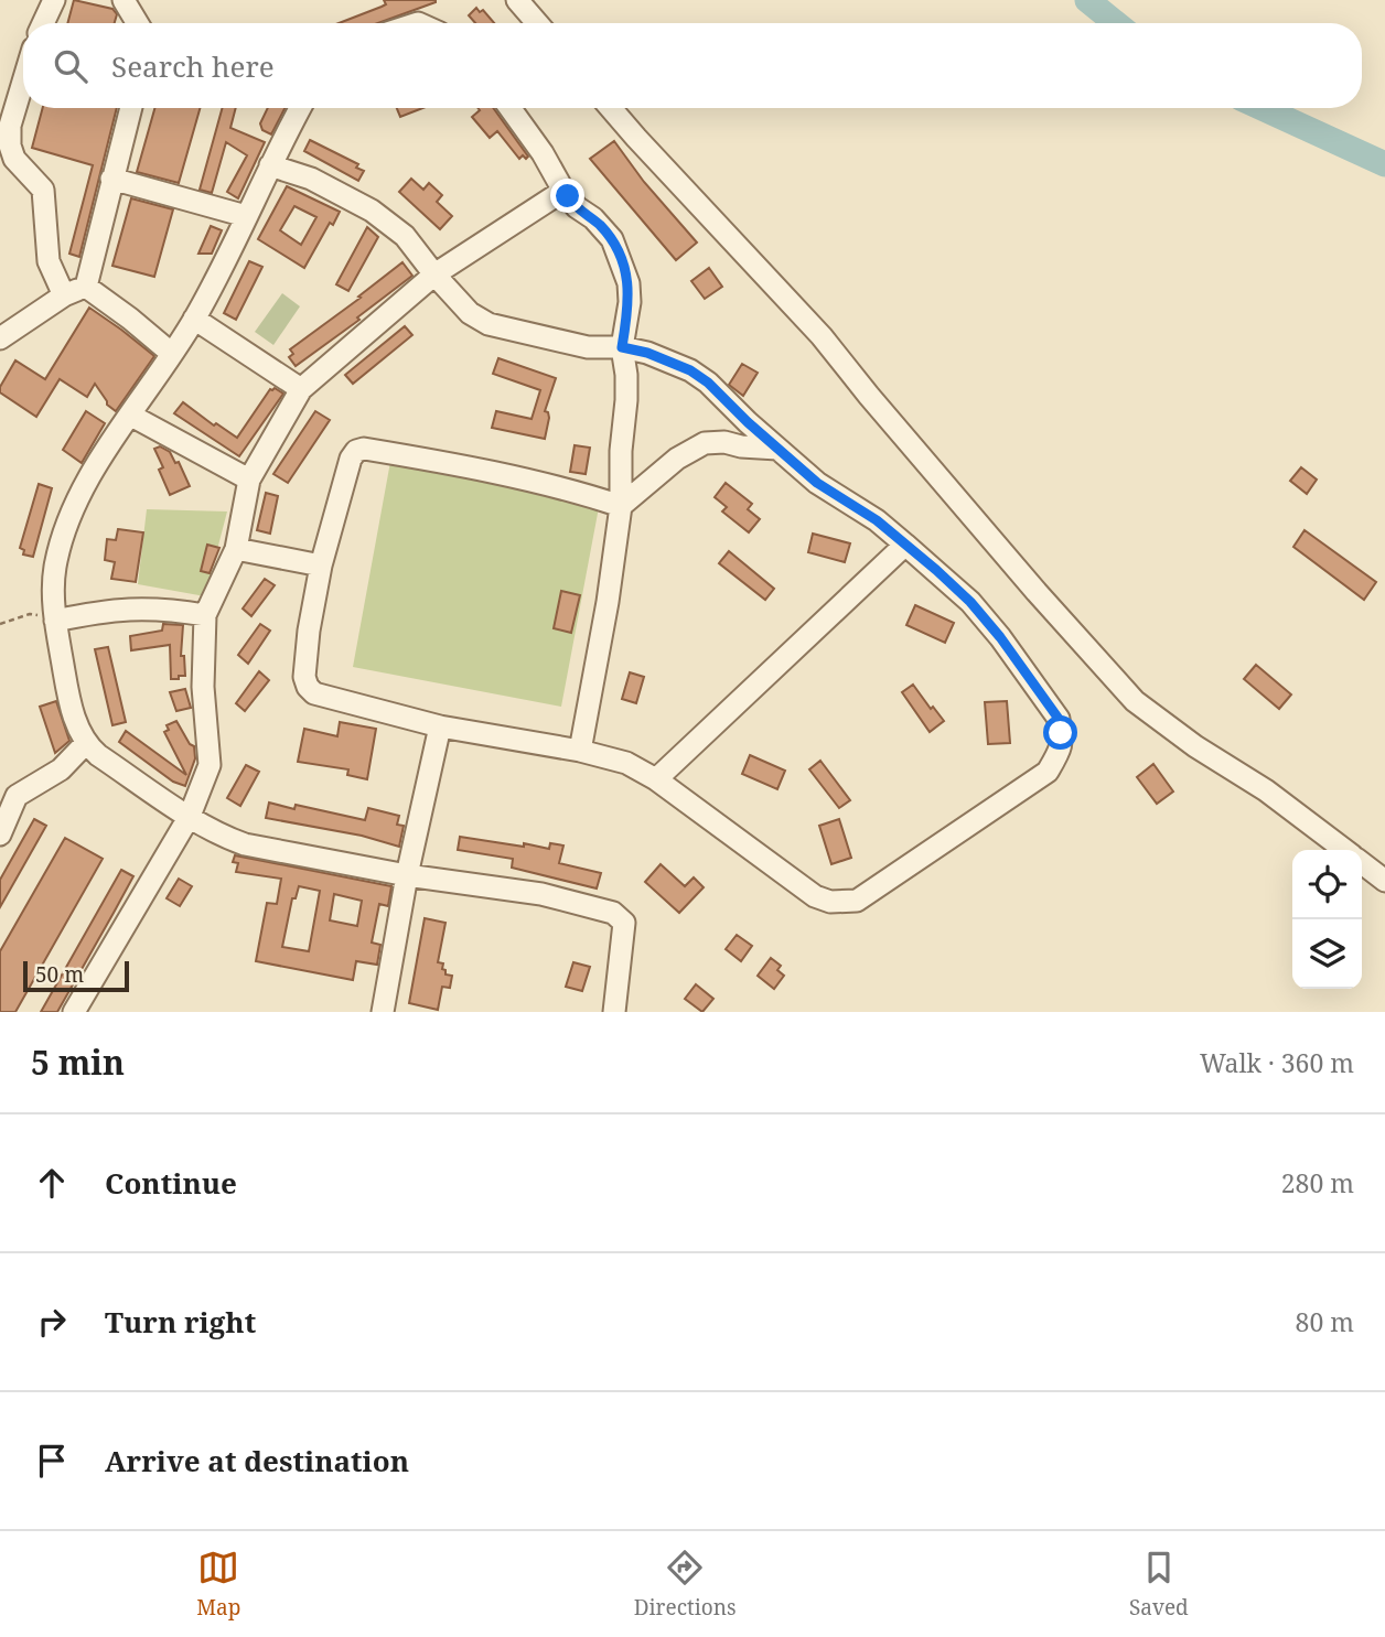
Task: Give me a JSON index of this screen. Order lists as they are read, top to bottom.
{
  "scale_bar": "50 m",
  "page": {
    "search": "Search here",
    "scale": "50 m",
    "heading": ["5 min", "Walk · 360 m"],
    "list": [
      ["Continue", "280 m"],
      ["Turn right", "80 m"],
      "Arrive at destination"
    ],
    "nav": ["Map", "Directions", "Saved"]
  }
}
